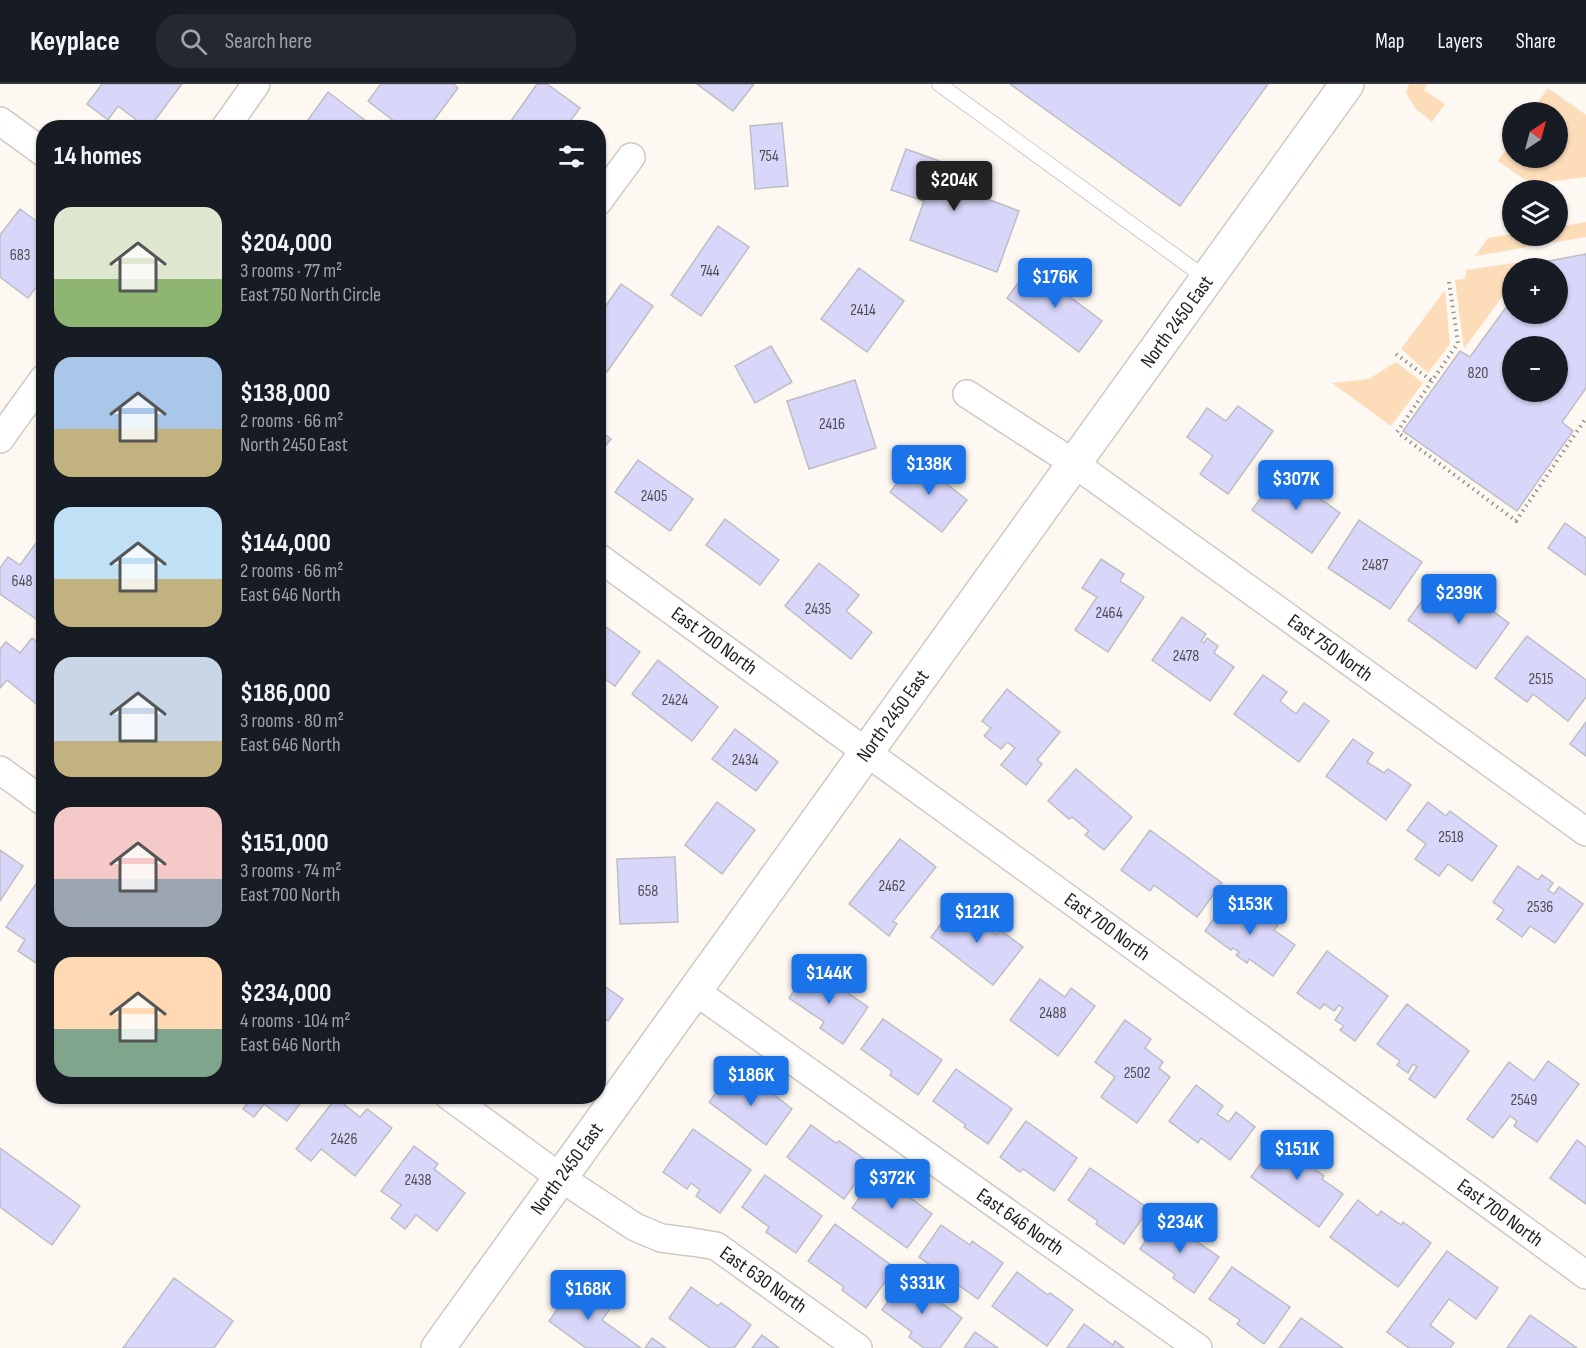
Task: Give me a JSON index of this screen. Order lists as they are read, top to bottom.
{
  "streets": {
    "street": [
      "North 2450 East",
      "East 700 North",
      "East 750 North",
      "East 646 North",
      "East 630 North"
    ]
  },
  "crossings": [
    ["North 2450 East", "East 700 North"],
    ["North 2450 East", "East 750 North"],
    ["North 2450 East", "East 646 North"],
    ["North 2450 East", "East 630 North"]
  ],
  "house_numbers": [
    "754",
    "683",
    "744",
    "2414",
    "820",
    "2416",
    "2405",
    "2487",
    "648",
    "2435",
    "2464",
    "2478",
    "2515",
    "2424",
    "2434",
    "2518",
    "2462",
    "658",
    "2536",
    "2488",
    "2502",
    "2549",
    "2426",
    "2438"
  ],
  "north": "top right",
  "page": {
    "header": "Keyplace",
    "search": "Search here",
    "nav": ["Map", "Layers", "Share"],
    "map_buttons": ["+", "−"],
    "heading": "14 homes",
    "price": [
      "$204K",
      "$176K",
      "$138K",
      "$307K",
      "$239K",
      "$153K",
      "$121K",
      "$144K",
      "$186K",
      "$151K",
      "$372K",
      "$234K",
      "$331K",
      "$168K"
    ],
    "list": [
      {
        "name": "$204,000",
        "note": "3 rooms · 77 m² · East 750 North Circle"
      },
      {
        "name": "$138,000",
        "note": "2 rooms · 66 m² · North 2450 East"
      },
      {
        "name": "$144,000",
        "note": "2 rooms · 66 m² · East 646 North"
      },
      {
        "name": "$186,000",
        "note": "3 rooms · 80 m² · East 646 North"
      },
      {
        "name": "$151,000",
        "note": "3 rooms · 74 m² · East 700 North"
      },
      {
        "name": "$234,000",
        "note": "4 rooms · 104 m² · East 646 North"
      }
    ]
  }
}
